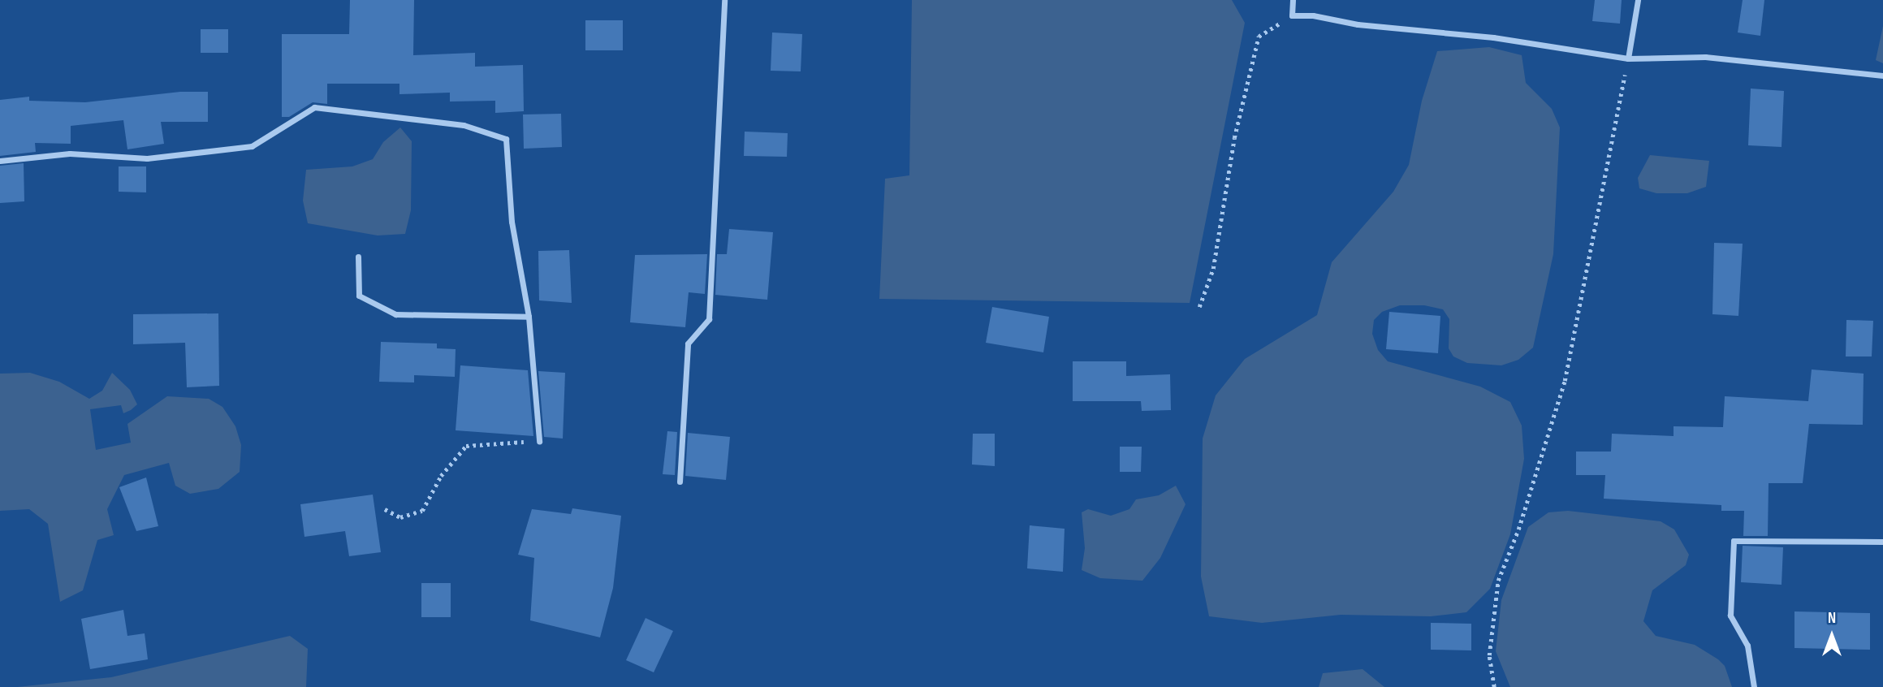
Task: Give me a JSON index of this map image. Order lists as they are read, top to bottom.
{
  "north": "top"
}
